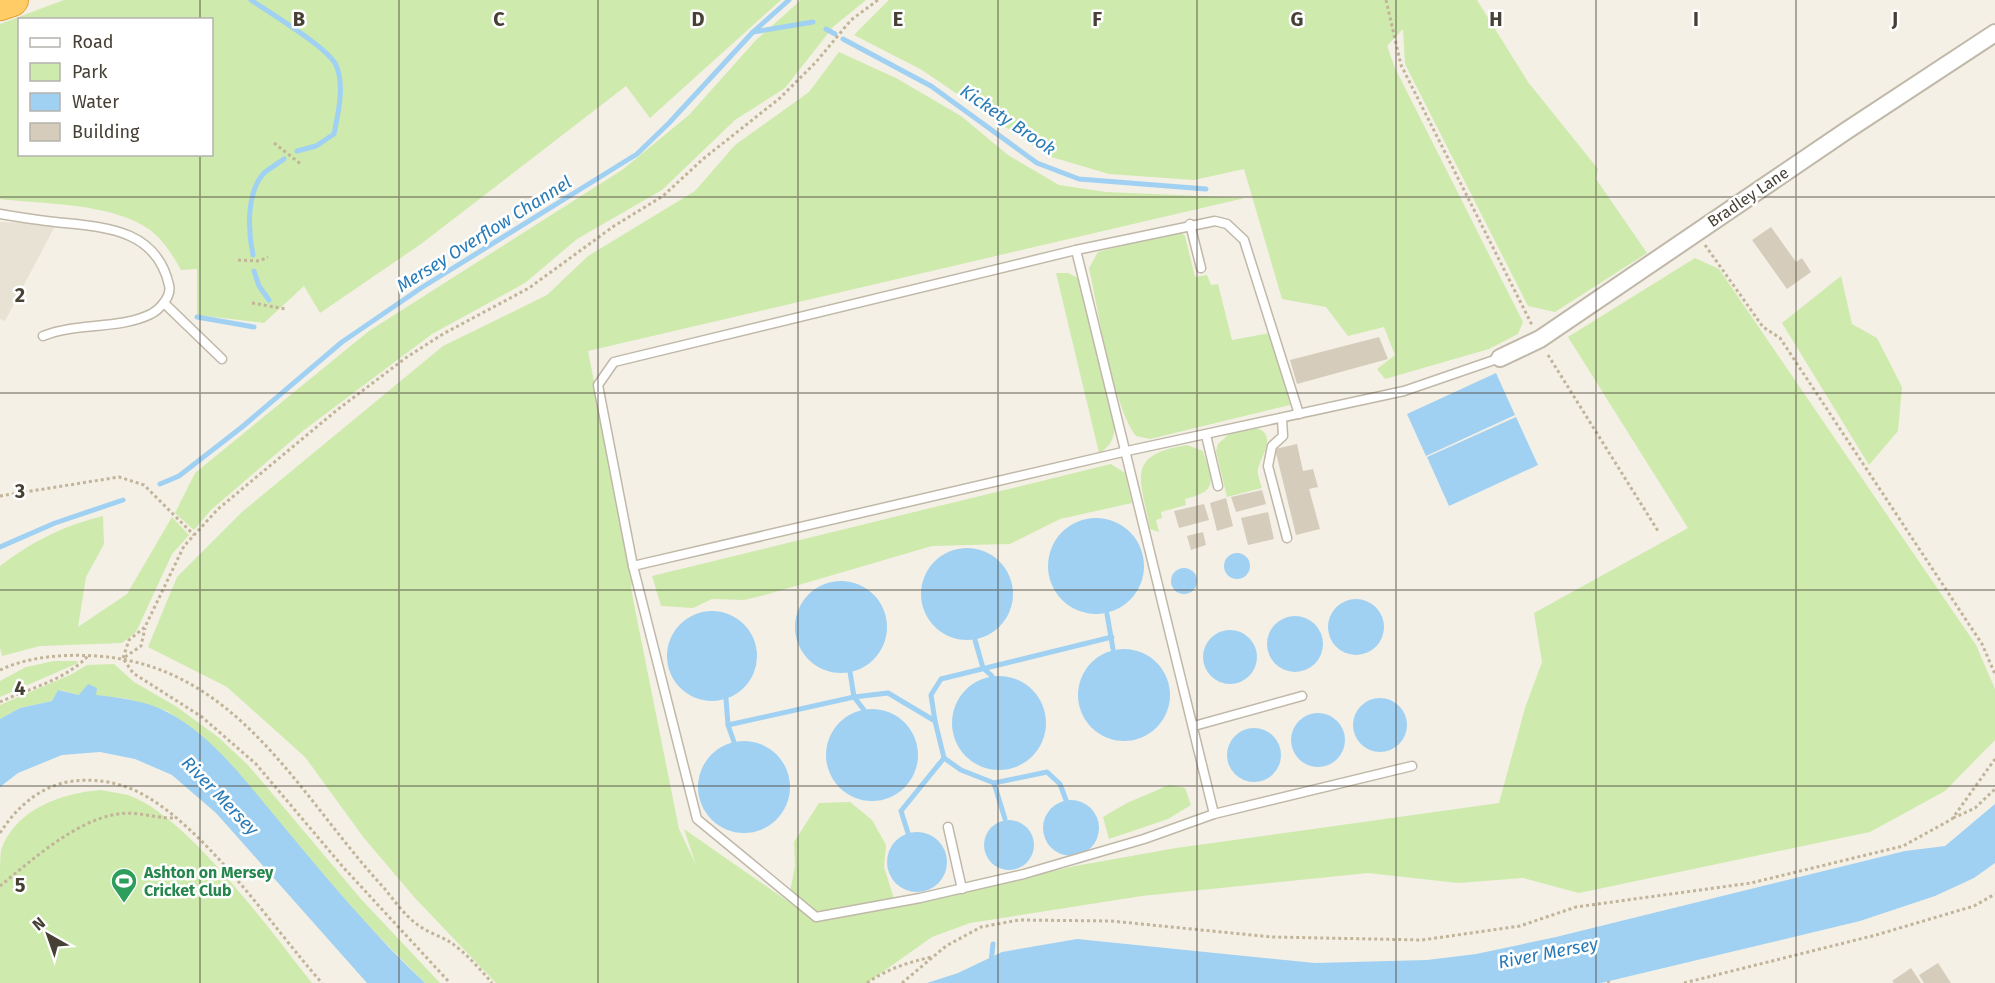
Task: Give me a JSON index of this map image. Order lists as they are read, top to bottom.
{
  "streets": {
    "street": ["Bradley Lane"]
  },
  "water": ["Kickety Brook", "Mersey Overflow Channel", "River Mersey"],
  "places": {
    "sports": ["Ashton on Mersey Cricket Club"]
  },
  "legend": [
    "Road",
    "Park",
    "Water",
    "Building"
  ],
  "north": "top left",
  "grid": {
    "columns": [
      "B",
      "C",
      "D",
      "E",
      "F",
      "G",
      "H",
      "I",
      "J"
    ],
    "rows": [
      "2",
      "3",
      "4",
      "5"
    ]
  }
}
